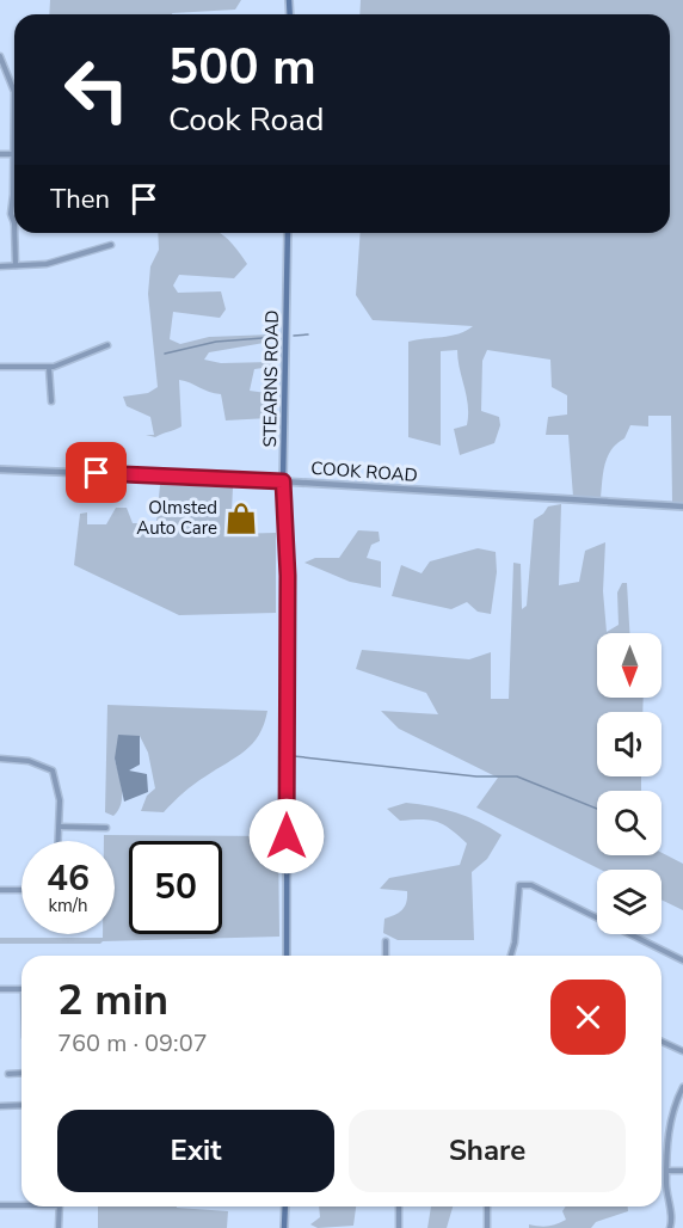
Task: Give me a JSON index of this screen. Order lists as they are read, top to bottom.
{
  "streets": {
    "main road": ["STEARNS ROAD"],
    "street": ["COOK ROAD"]
  },
  "crossings": [
    ["STEARNS ROAD", "COOK ROAD"]
  ],
  "places": {
    "shop": ["Olmsted Auto Care"]
  },
  "north": "bottom",
  "page": {
    "turn": ["500 m", "Cook Road"],
    "then": "Then",
    "speed": "46 km/h",
    "limit": "50",
    "heading": ["2 min", "760 m · 09:07"],
    "buttons": ["Exit", "Share"]
  }
}
